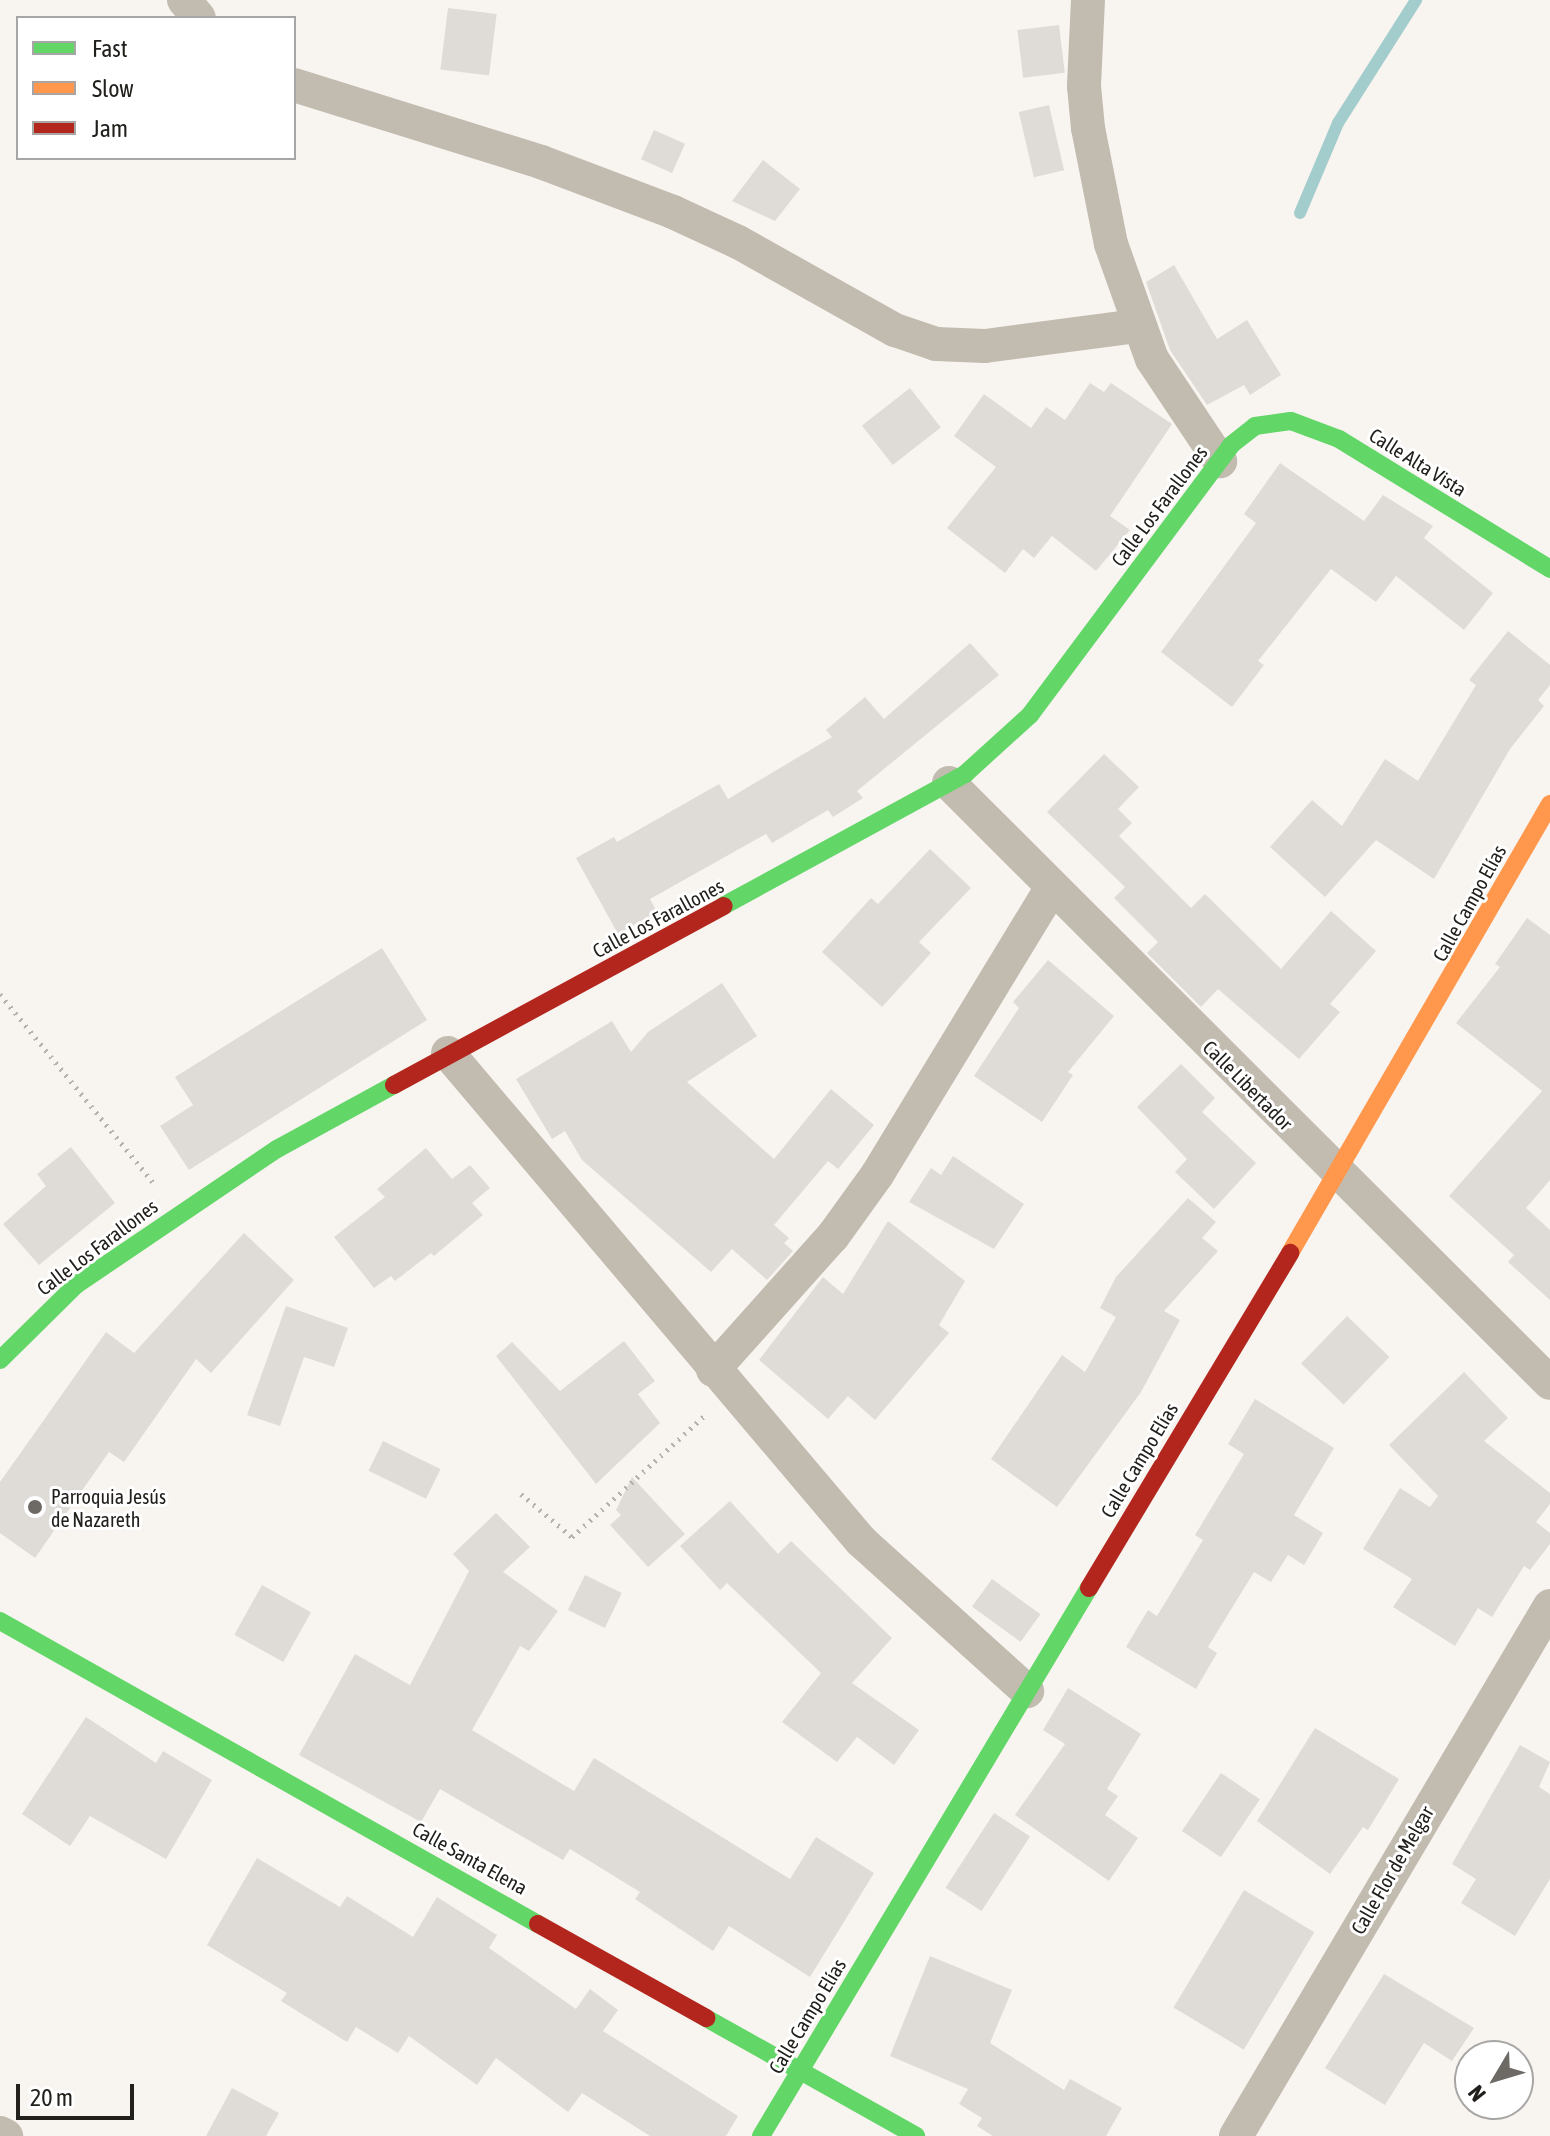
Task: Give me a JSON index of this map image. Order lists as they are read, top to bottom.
{
  "streets": {
    "street": [
      "Calle Alta Vista",
      "Calle Los Farallones",
      "Calle Campo Elías",
      "Calle Libertador",
      "Calle Santa Elena",
      "Calle Flor de Melgar"
    ]
  },
  "crossings": [
    ["Calle Alta Vista", "Calle Los Farallones"],
    ["Calle Los Farallones", "Calle Libertador"],
    ["Calle Campo Elías", "Calle Libertador"],
    ["Calle Campo Elías", "Calle Santa Elena"]
  ],
  "places": ["Parroquia Jesús de Nazareth"],
  "legend": ["Fast", "Slow", "Jam"],
  "scale_bar": "20 m",
  "north": "bottom left"
}
